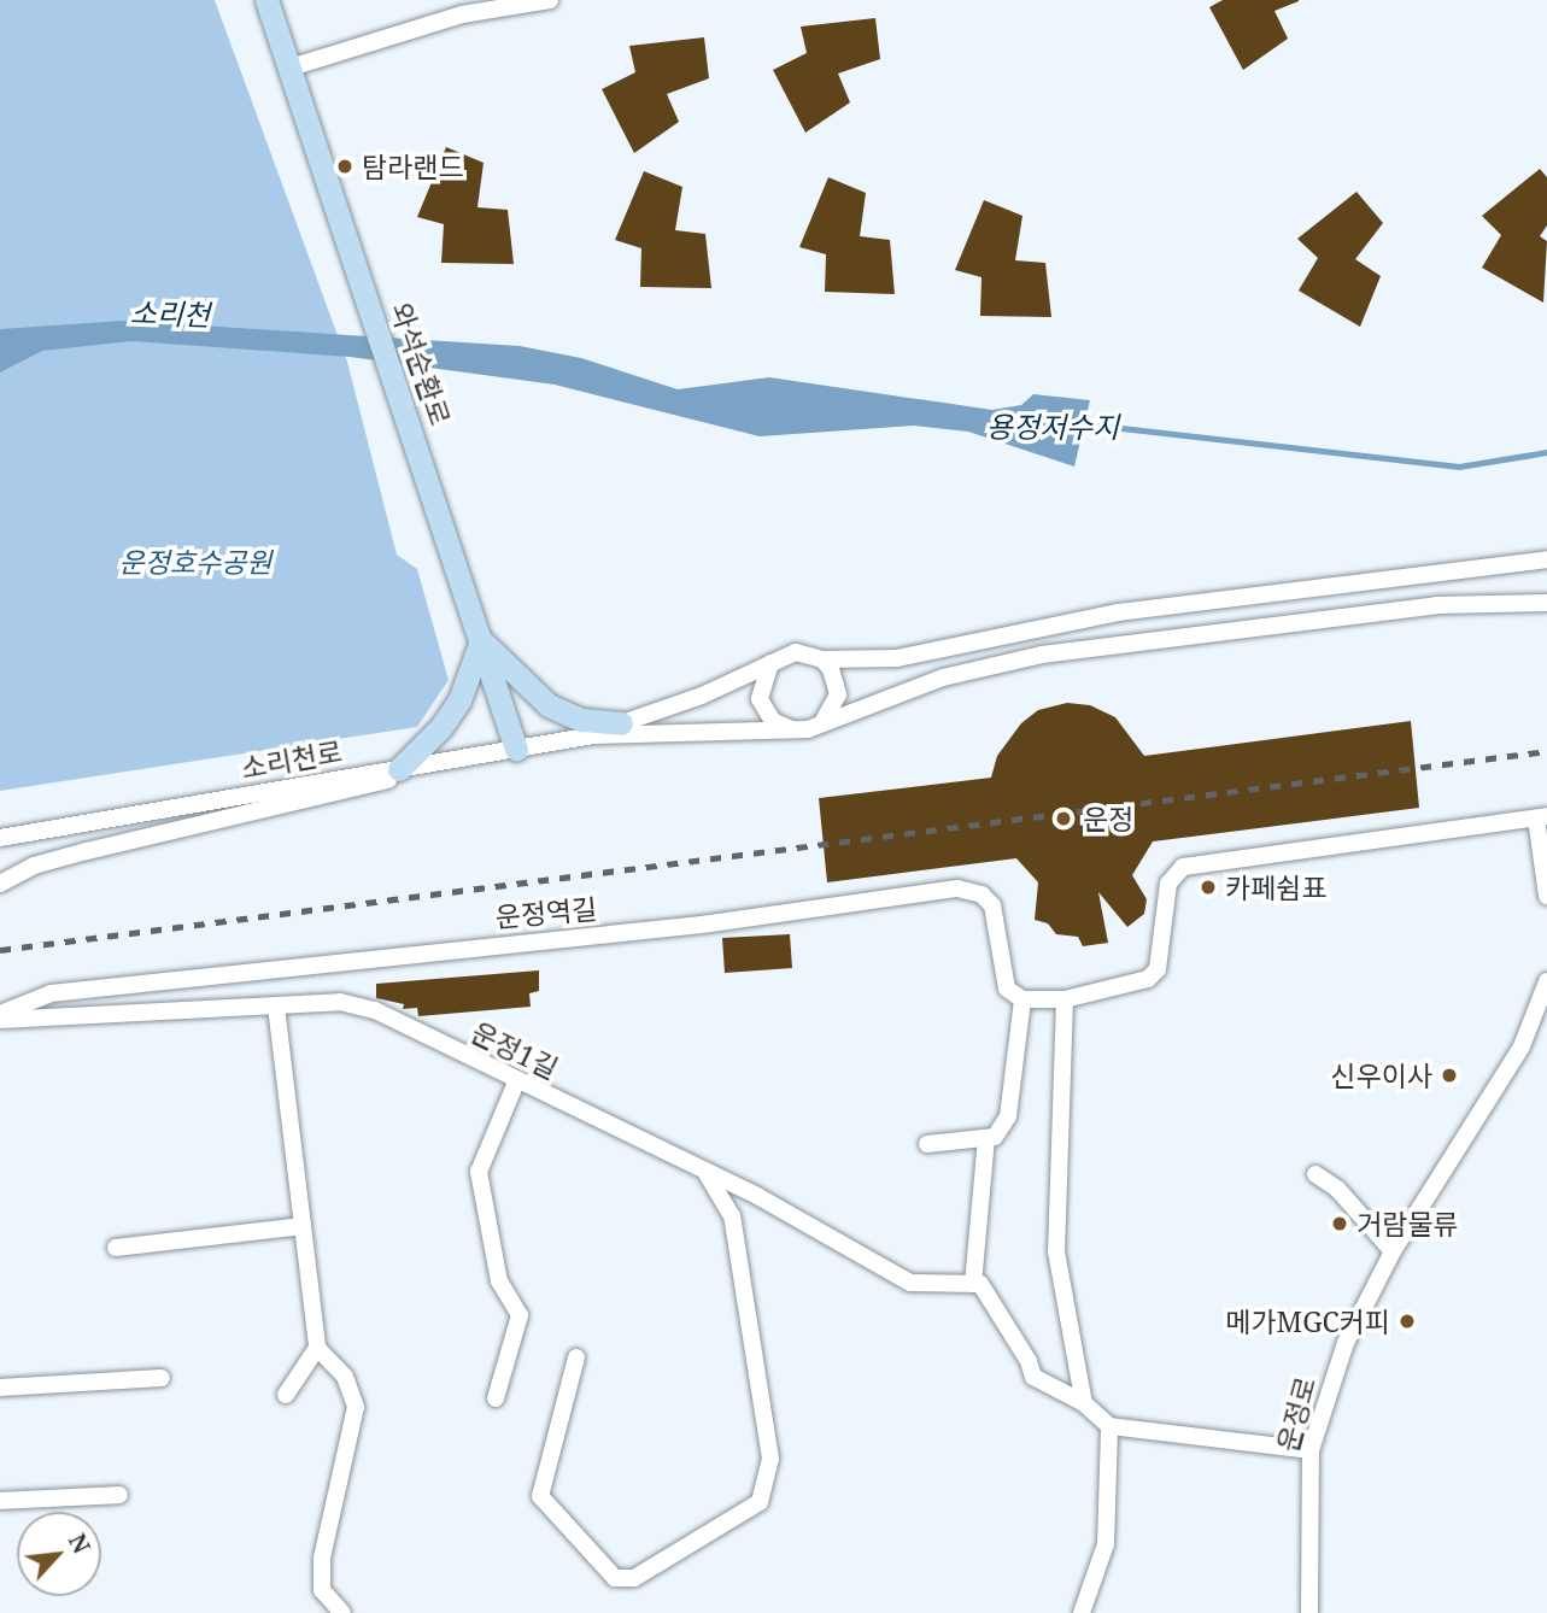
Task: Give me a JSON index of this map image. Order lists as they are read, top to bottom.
{
  "streets": {
    "street": [
      "와석순환로",
      "소리천로",
      "운정역길",
      "운정1길",
      "운정로"
    ]
  },
  "crossings": [
    ["와석순환로", "소리천로"],
    ["운정역길", "운정1길"]
  ],
  "water": ["소리천", "용정저수지"],
  "parks": ["운정호수공원"],
  "places": [
    "탐라랜드",
    "운정",
    "카페쉼표",
    "신우이사",
    "거람물류",
    "메가MGC커피"
  ],
  "north": "top right"
}
